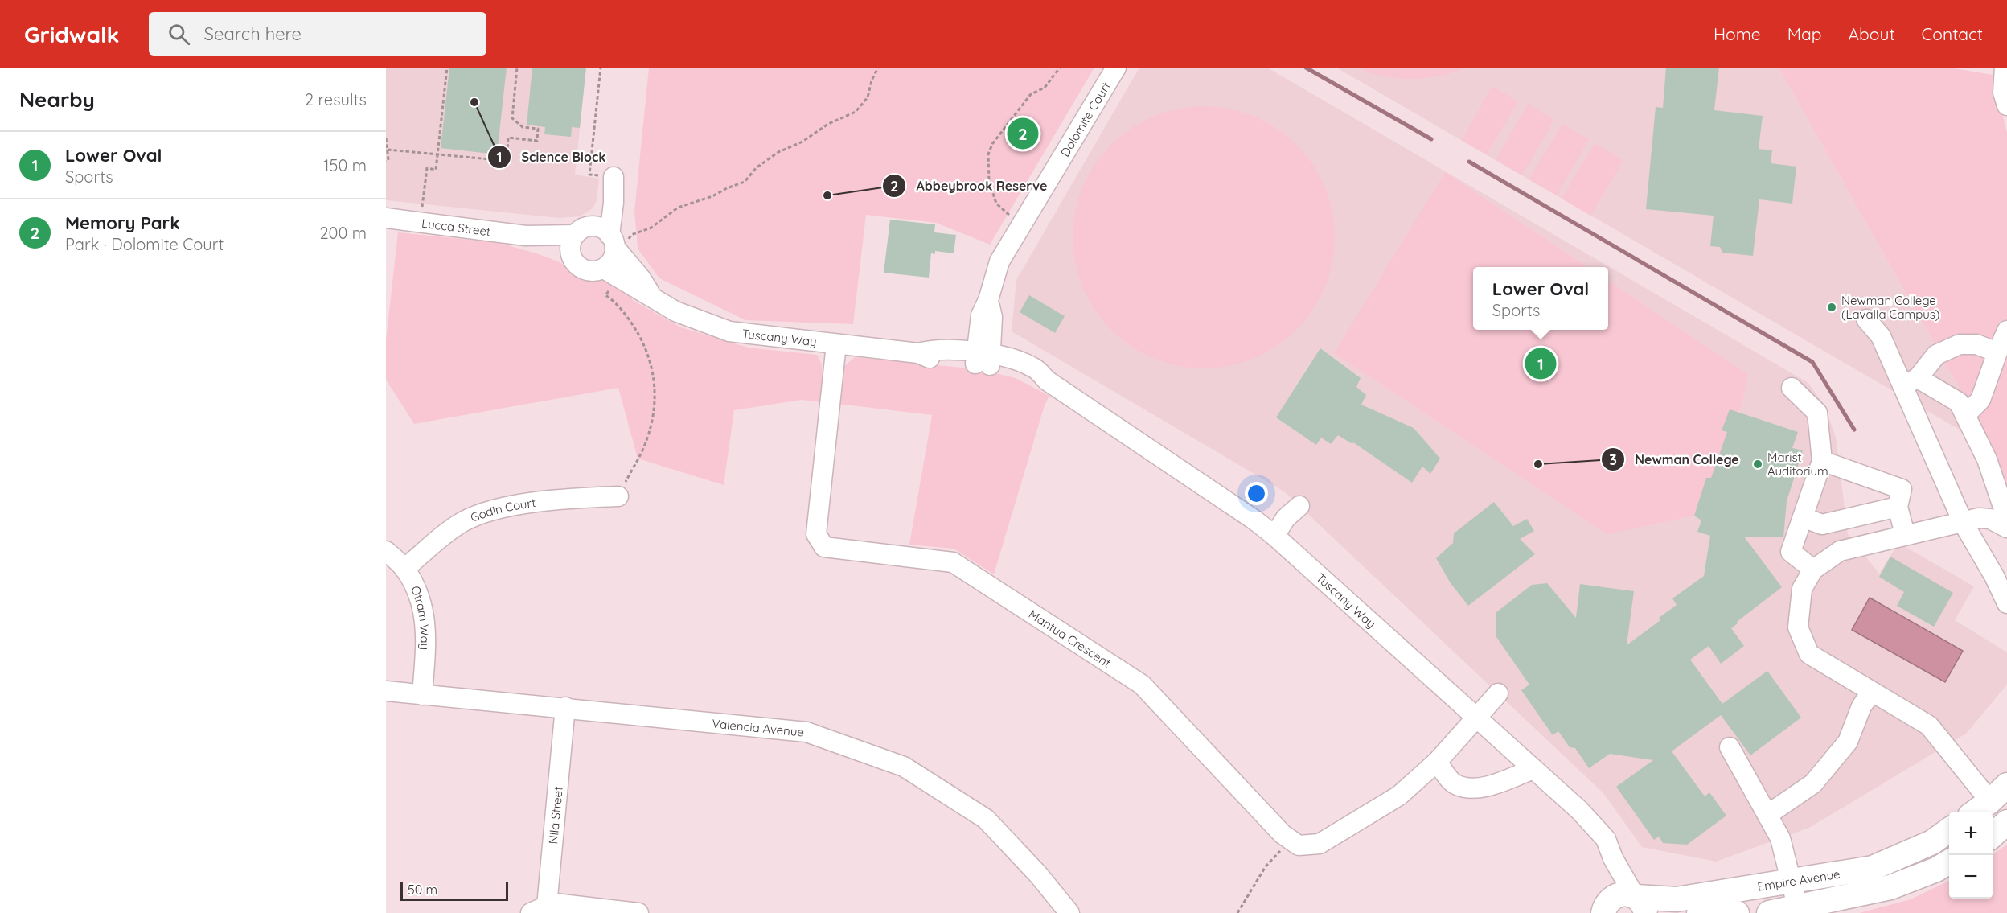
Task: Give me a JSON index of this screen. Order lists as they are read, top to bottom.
{
  "streets": {
    "main road": ["Empire Avenue"],
    "street": [
      "Dolomite Court",
      "Lucca Street",
      "Tuscany Way",
      "Godin Court",
      "Otram Way",
      "Mantua Crescent",
      "Valencia Avenue",
      "Nila Street"
    ]
  },
  "crossings": [
    ["Dolomite Court", "Tuscany Way"],
    ["Lucca Street", "Tuscany Way"],
    ["Tuscany Way", "Mantua Crescent"],
    ["Tuscany Way", "Empire Avenue"],
    ["Godin Court", "Otram Way"],
    ["Otram Way", "Valencia Avenue"],
    ["Valencia Avenue", "Nila Street"]
  ],
  "places": [
    "Science Block",
    "Abbeybrook Reserve",
    "Newman College (Lavalla Campus)",
    "Newman College",
    "Marist Auditorium"
  ],
  "scale_bar": "50 m",
  "page": {
    "header": "Gridwalk",
    "search": "Search here",
    "nav": [
      "Home",
      "Map",
      "About",
      "Contact"
    ],
    "heading": ["Nearby", "2 results"],
    "pins": ["2", "1"],
    "list": [
      {
        "mark": "1",
        "name": "Lower Oval",
        "note": "Sports",
        "value": "150 m"
      },
      {
        "mark": "2",
        "name": "Memory Park",
        "note": "Park · Dolomite Court",
        "value": "200 m"
      }
    ],
    "popup": ["Lower Oval", "Sports"],
    "map_buttons": ["+", "−"],
    "scale": "50 m"
  }
}
